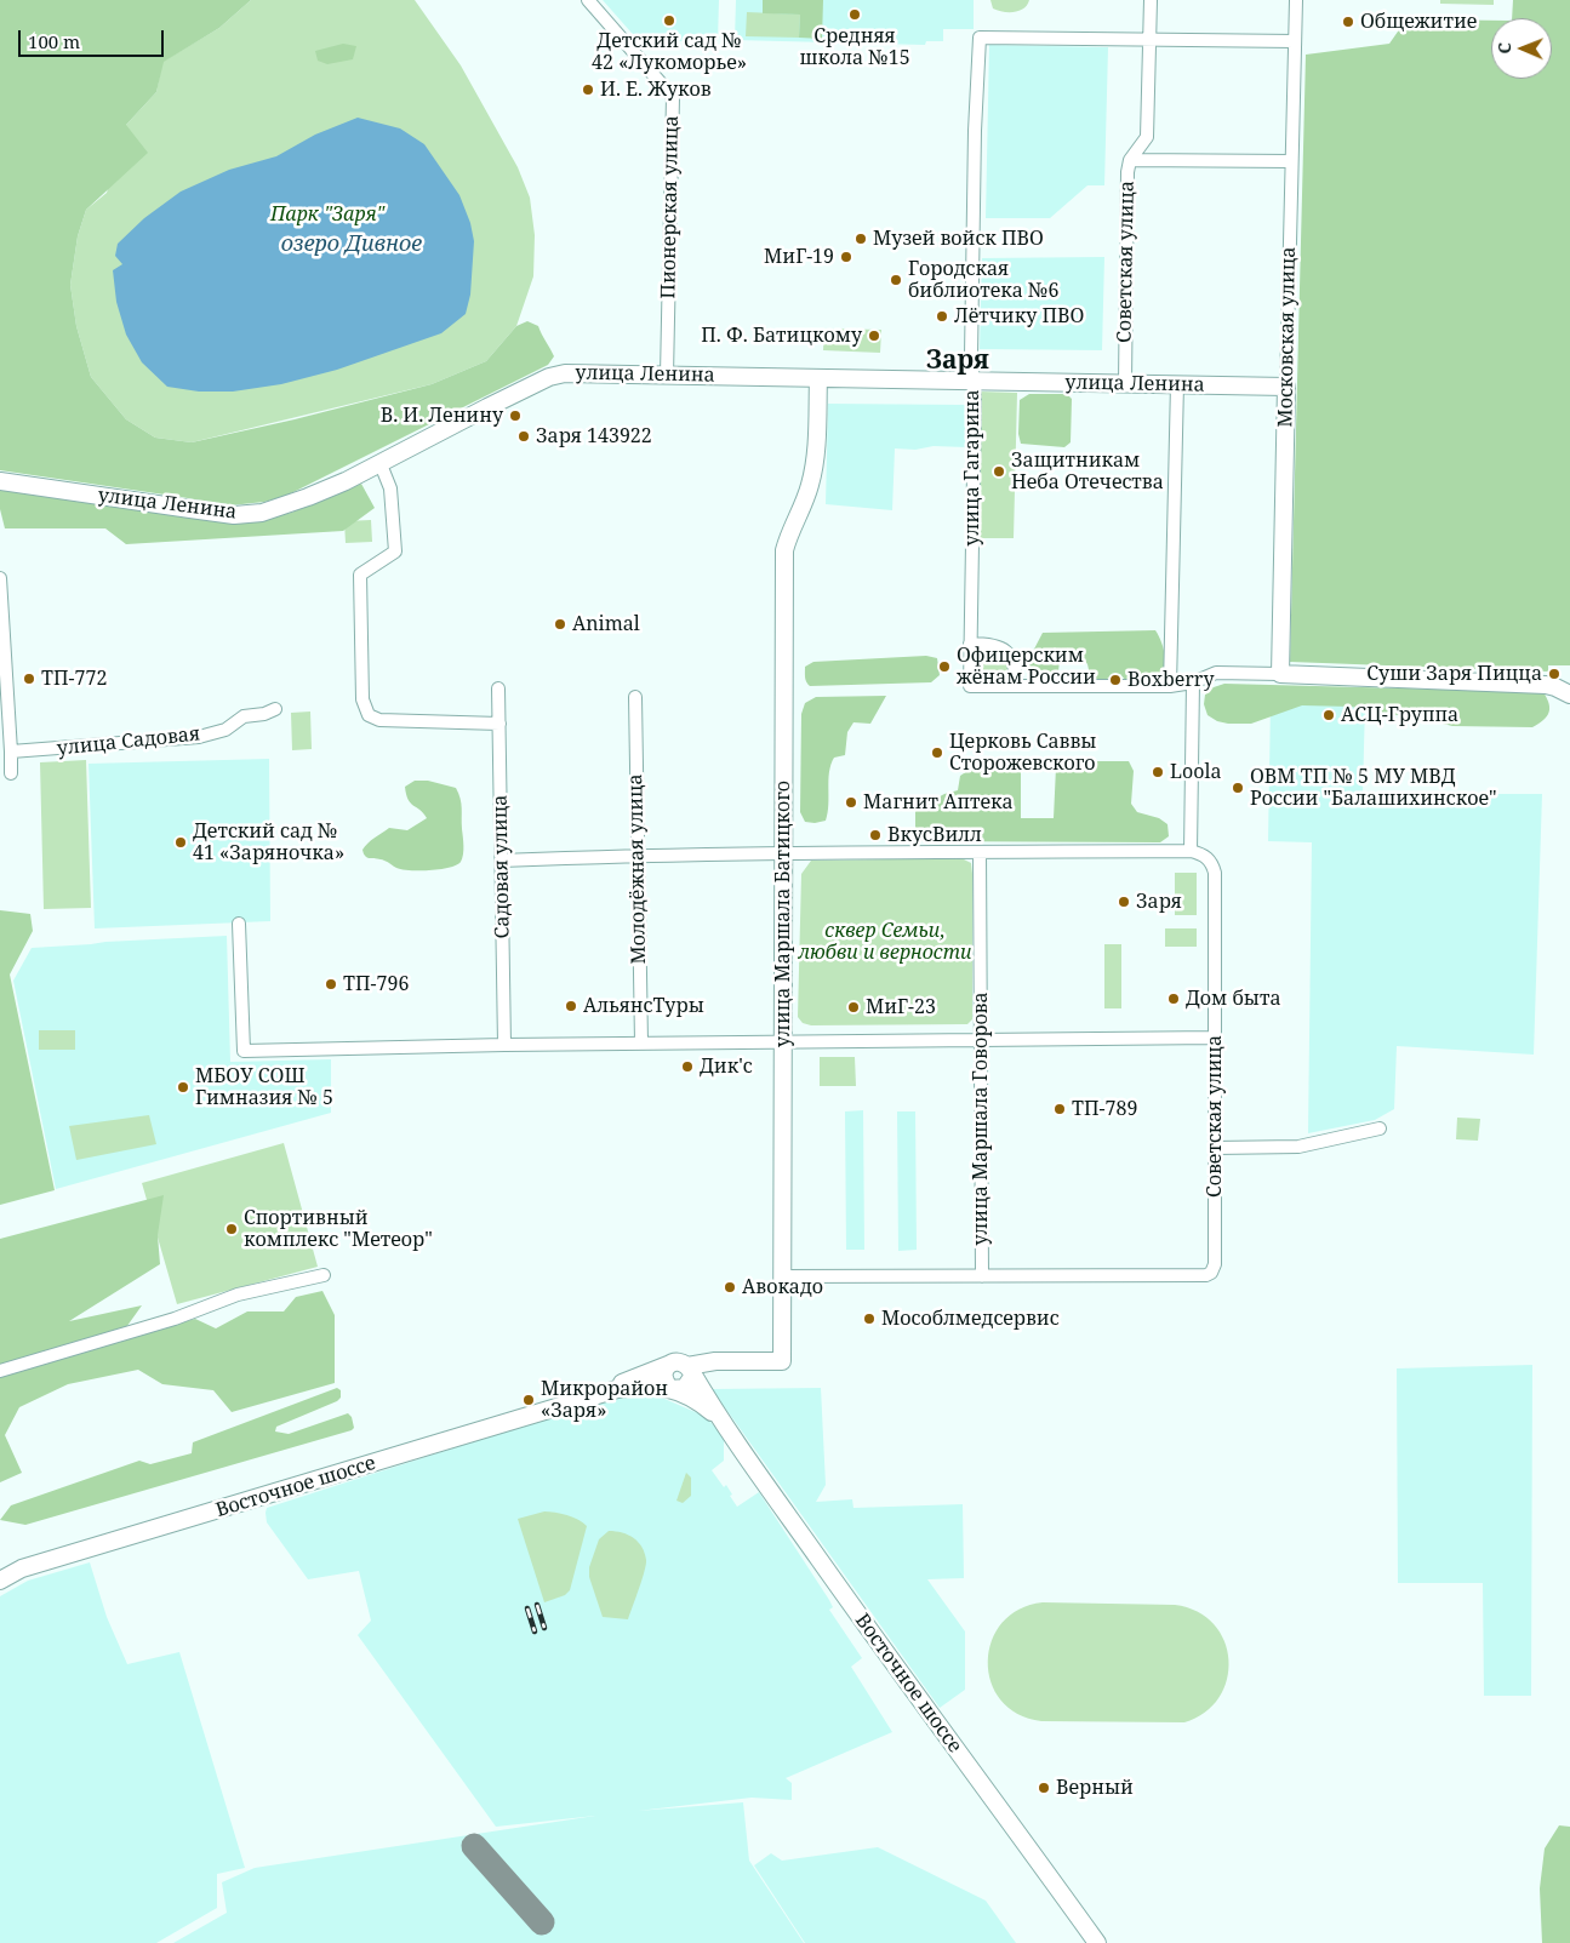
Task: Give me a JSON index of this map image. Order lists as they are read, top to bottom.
{
  "streets": {
    "street": [
      "Пионерская улица",
      "Советская улица",
      "Московская улица",
      "улица Ленина",
      "улица Гагарина",
      "улица Садовая",
      "Садовая улица",
      "Молодёжная улица",
      "улица Маршала Батицкого",
      "улица Маршала Говорова",
      "Восточное шоссе"
    ]
  },
  "crossings": [
    ["Пионерская улица", "улица Ленина"],
    ["Советская улица", "улица Ленина"],
    ["Советская улица", "улица Гагарина"],
    ["Советская улица", "улица Маршала Говорова"],
    ["Московская улица", "улица Ленина"],
    ["улица Ленина", "улица Гагарина"],
    ["улица Ленина", "улица Маршала Батицкого"],
    ["улица Маршала Батицкого", "Восточное шоссе"]
  ],
  "districts": ["Заря"],
  "water": ["озеро Дивное"],
  "parks": ["Парк \"Заря\"", "сквер Семьи, любви и верности"],
  "places": [
    "Средняя школа №15",
    "Детский сад № 42 «Лукоморье»",
    "Общежитие",
    "И. Е. Жуков",
    "Музей войск ПВО",
    "МиГ-19",
    "Городская библиотека №6",
    "Лётчику ПВО",
    "П. Ф. Батицкому",
    "В. И. Ленину",
    "Заря 143922",
    "Защитникам Неба Отечества",
    "Animal",
    "Офицерским жёнам России",
    "Суши Заря Пицца",
    "ТП-772",
    "Boxberry",
    "АСЦ-Группа",
    "Церковь Саввы Сторожевского",
    "Loola",
    "ОВМ ТП № 5 МУ МВД России \"Балашихинское\"",
    "Магнит Аптека",
    "ВкусВилл",
    "Детский сад № 41 «Заряночка»",
    "Заря",
    "ТП-796",
    "Дом быта",
    "АльянсТуры",
    "МиГ-23",
    "Дик'с",
    "МБОУ СОШ Гимназия № 5",
    "ТП-789",
    "Спортивный комплекс \"Метеор\"",
    "Авокадо",
    "Мособлмедсервис",
    "Микрорайон «Заря»",
    "Верный"
  ],
  "scale_bar": "100 m",
  "north": "left"
}
